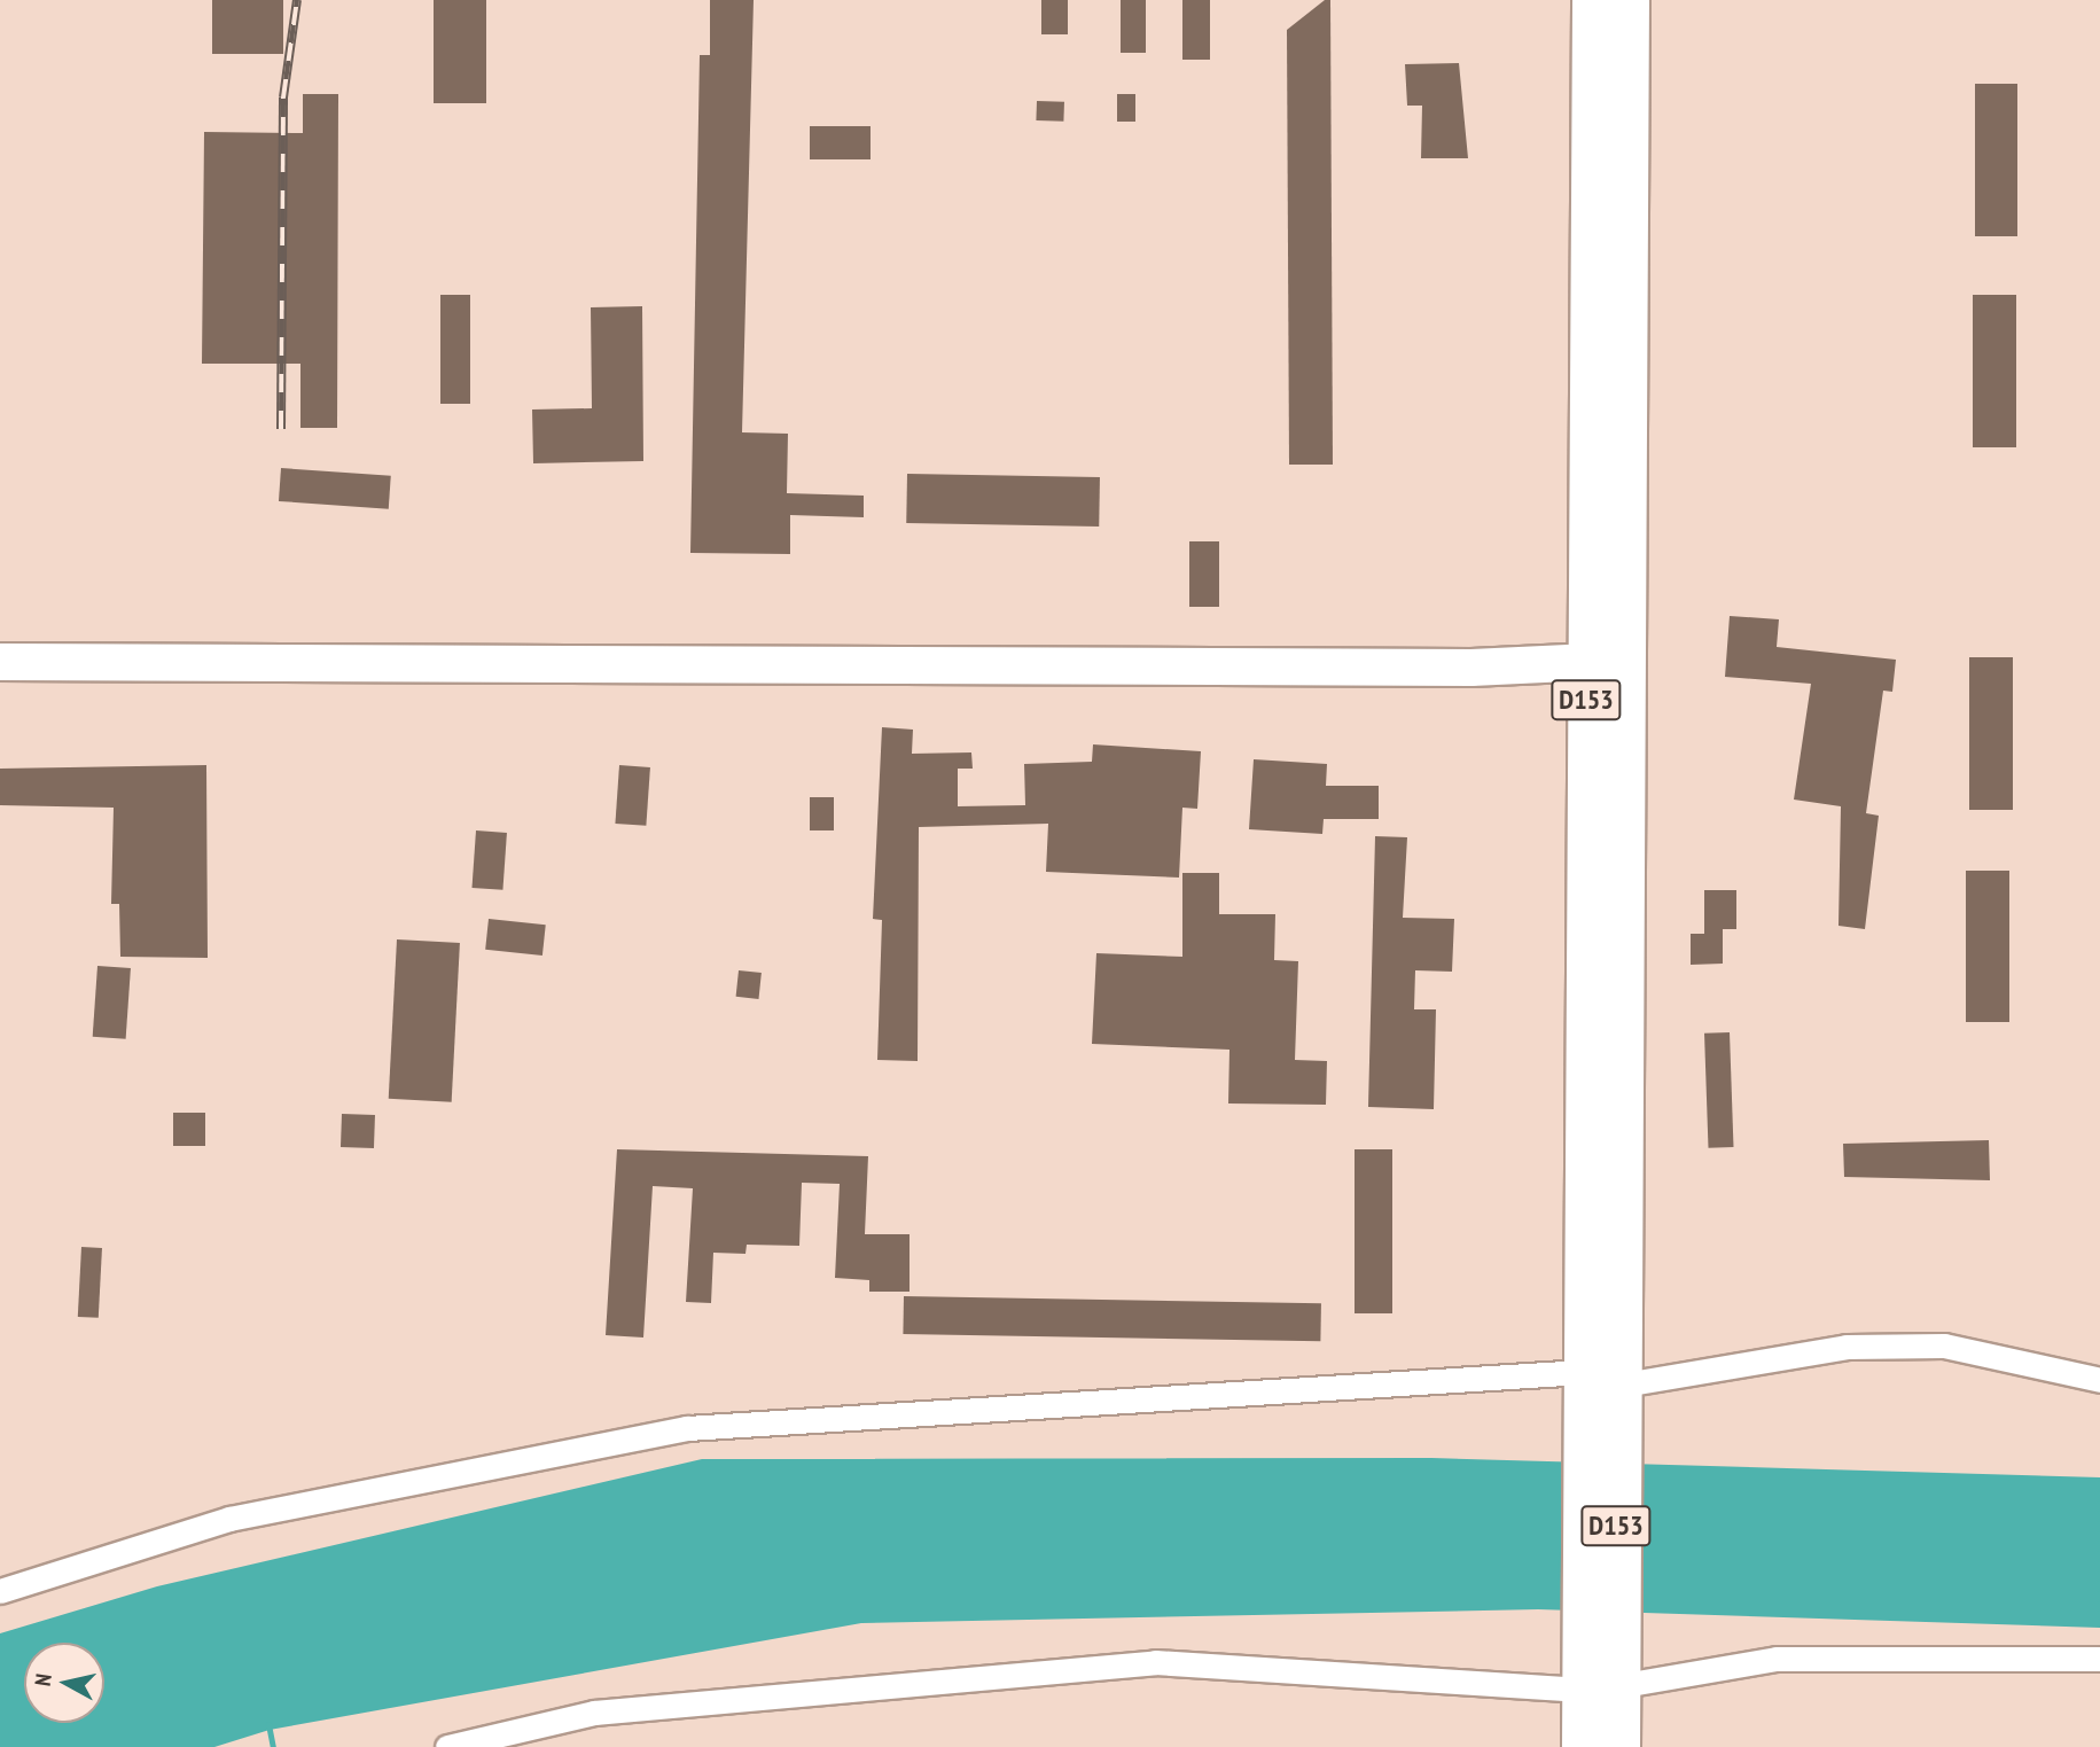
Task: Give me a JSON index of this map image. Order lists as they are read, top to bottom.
{
  "streets": {
    "main road": ["D153"]
  },
  "north": "left"
}
